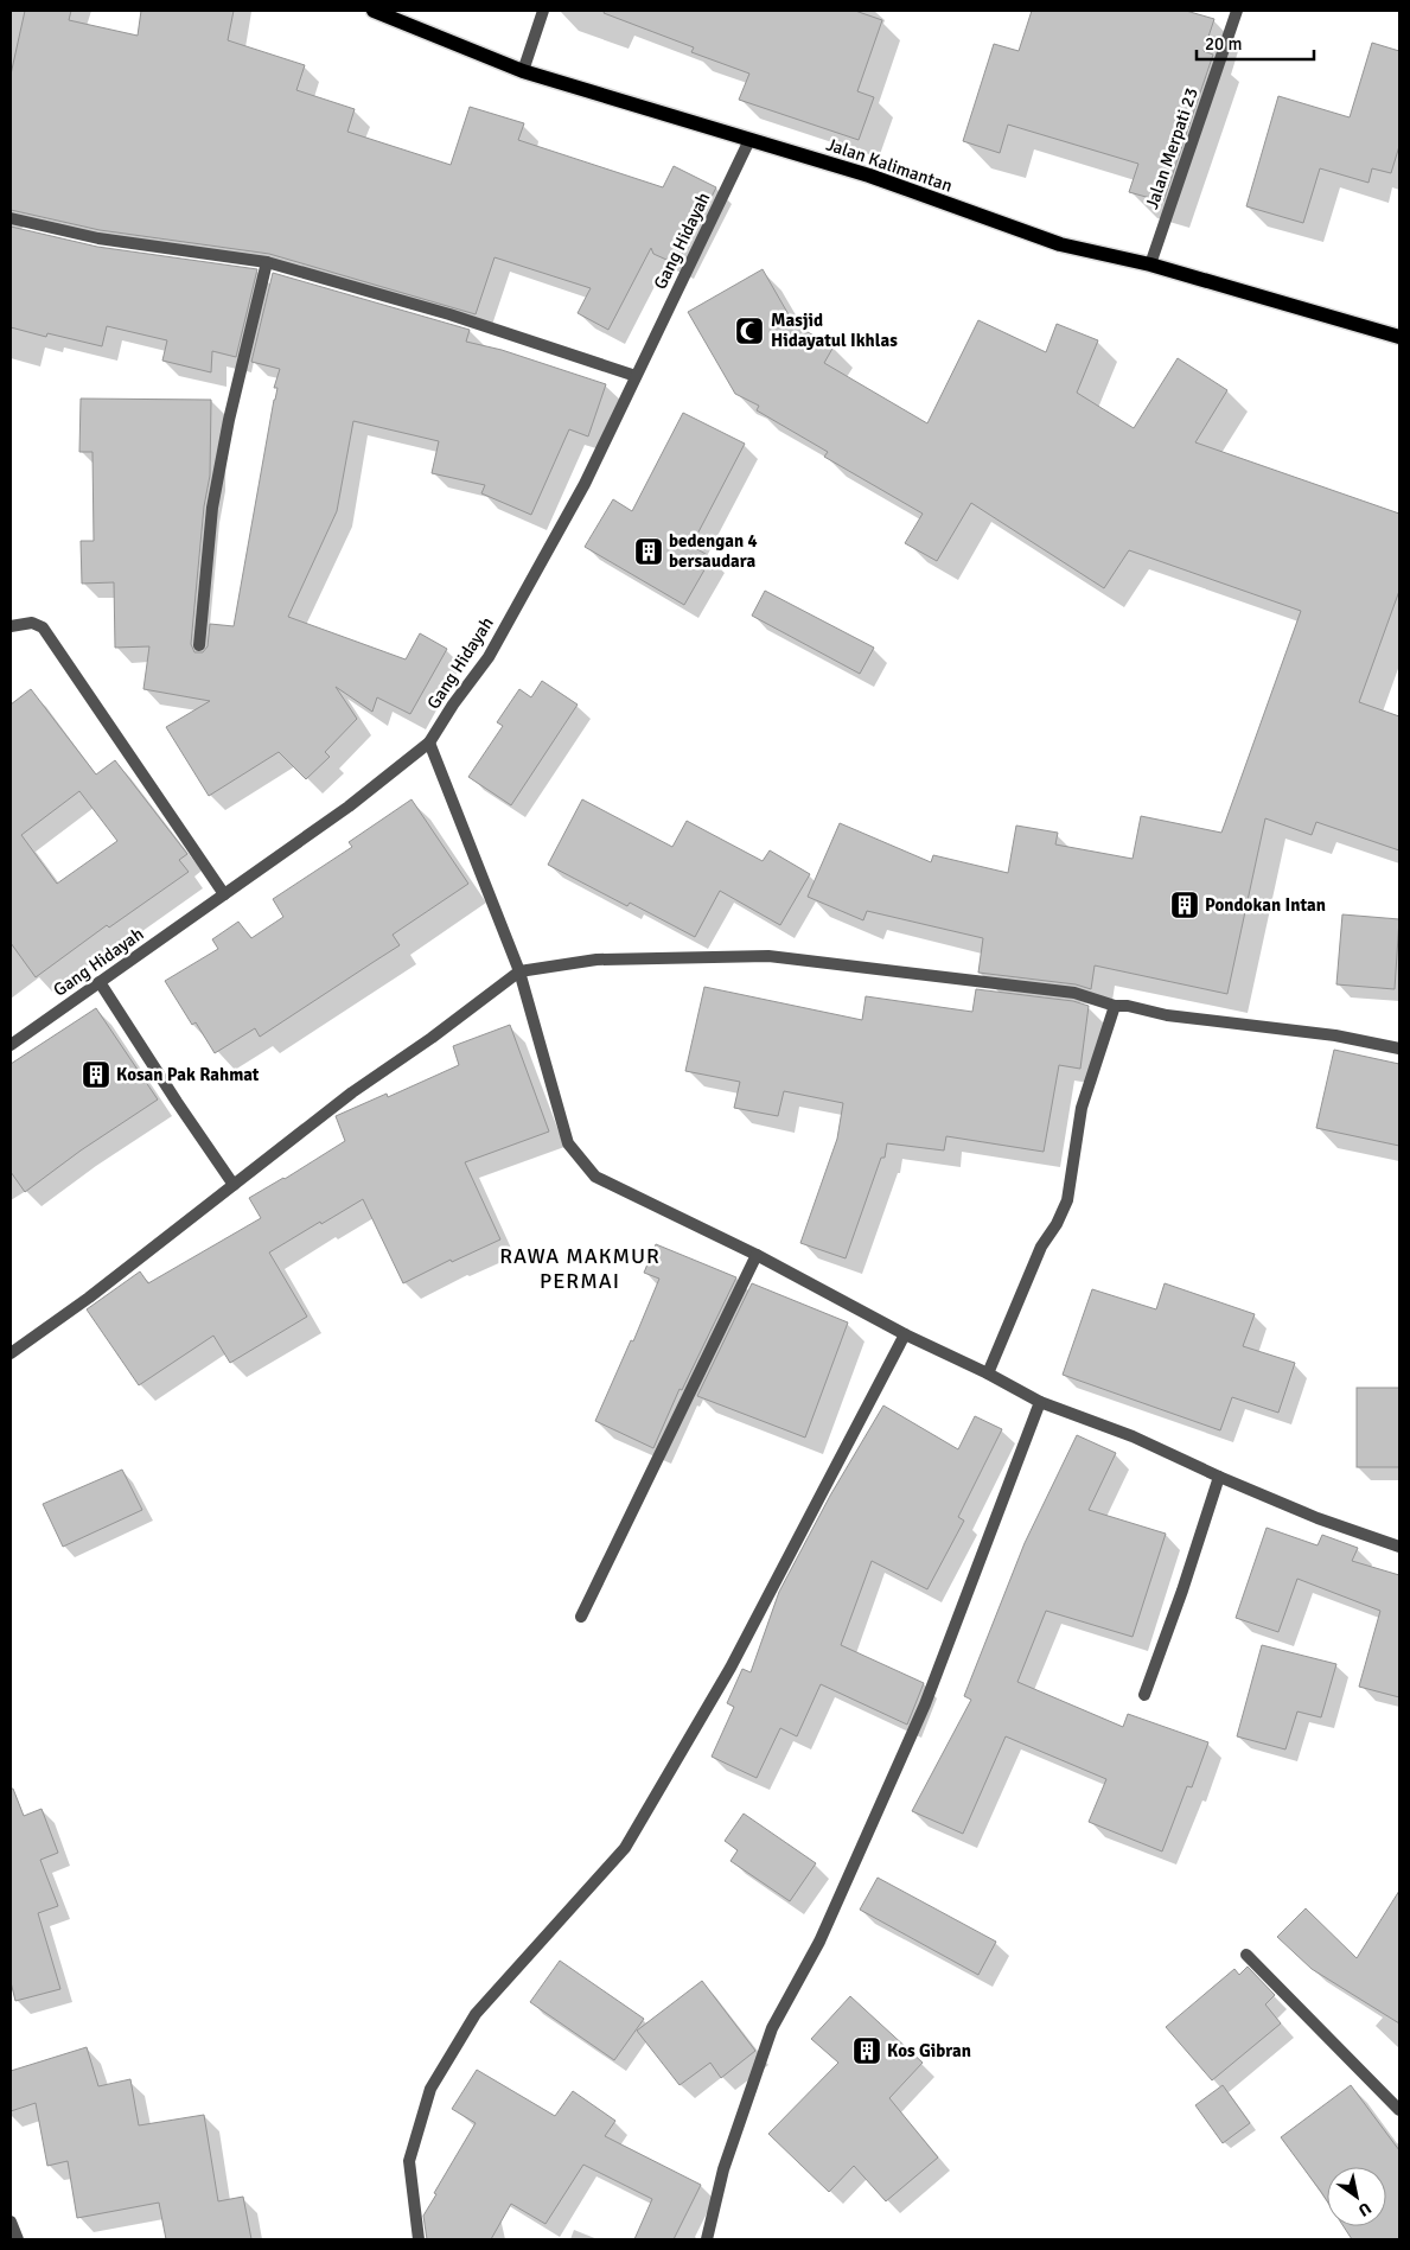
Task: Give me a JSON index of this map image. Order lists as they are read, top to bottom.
{
  "streets": {
    "main road": ["Jalan Kalimantan"],
    "street": ["Jalan Merpati 23", "Gang Hidayah"]
  },
  "crossings": [
    ["Jalan Merpati 23", "Jalan Kalimantan"],
    ["Jalan Kalimantan", "Gang Hidayah"]
  ],
  "districts": ["RAWA MAKMUR PERMAI"],
  "places": {
    "mosque": ["Masjid Hidayatul Ikhlas"],
    "building": [
      "bedengan 4 bersaudara",
      "Pondokan Intan",
      "Kosan Pak Rahmat",
      "Kos Gibran"
    ]
  },
  "scale_bar": "20 m",
  "north": "bottom right"
}
